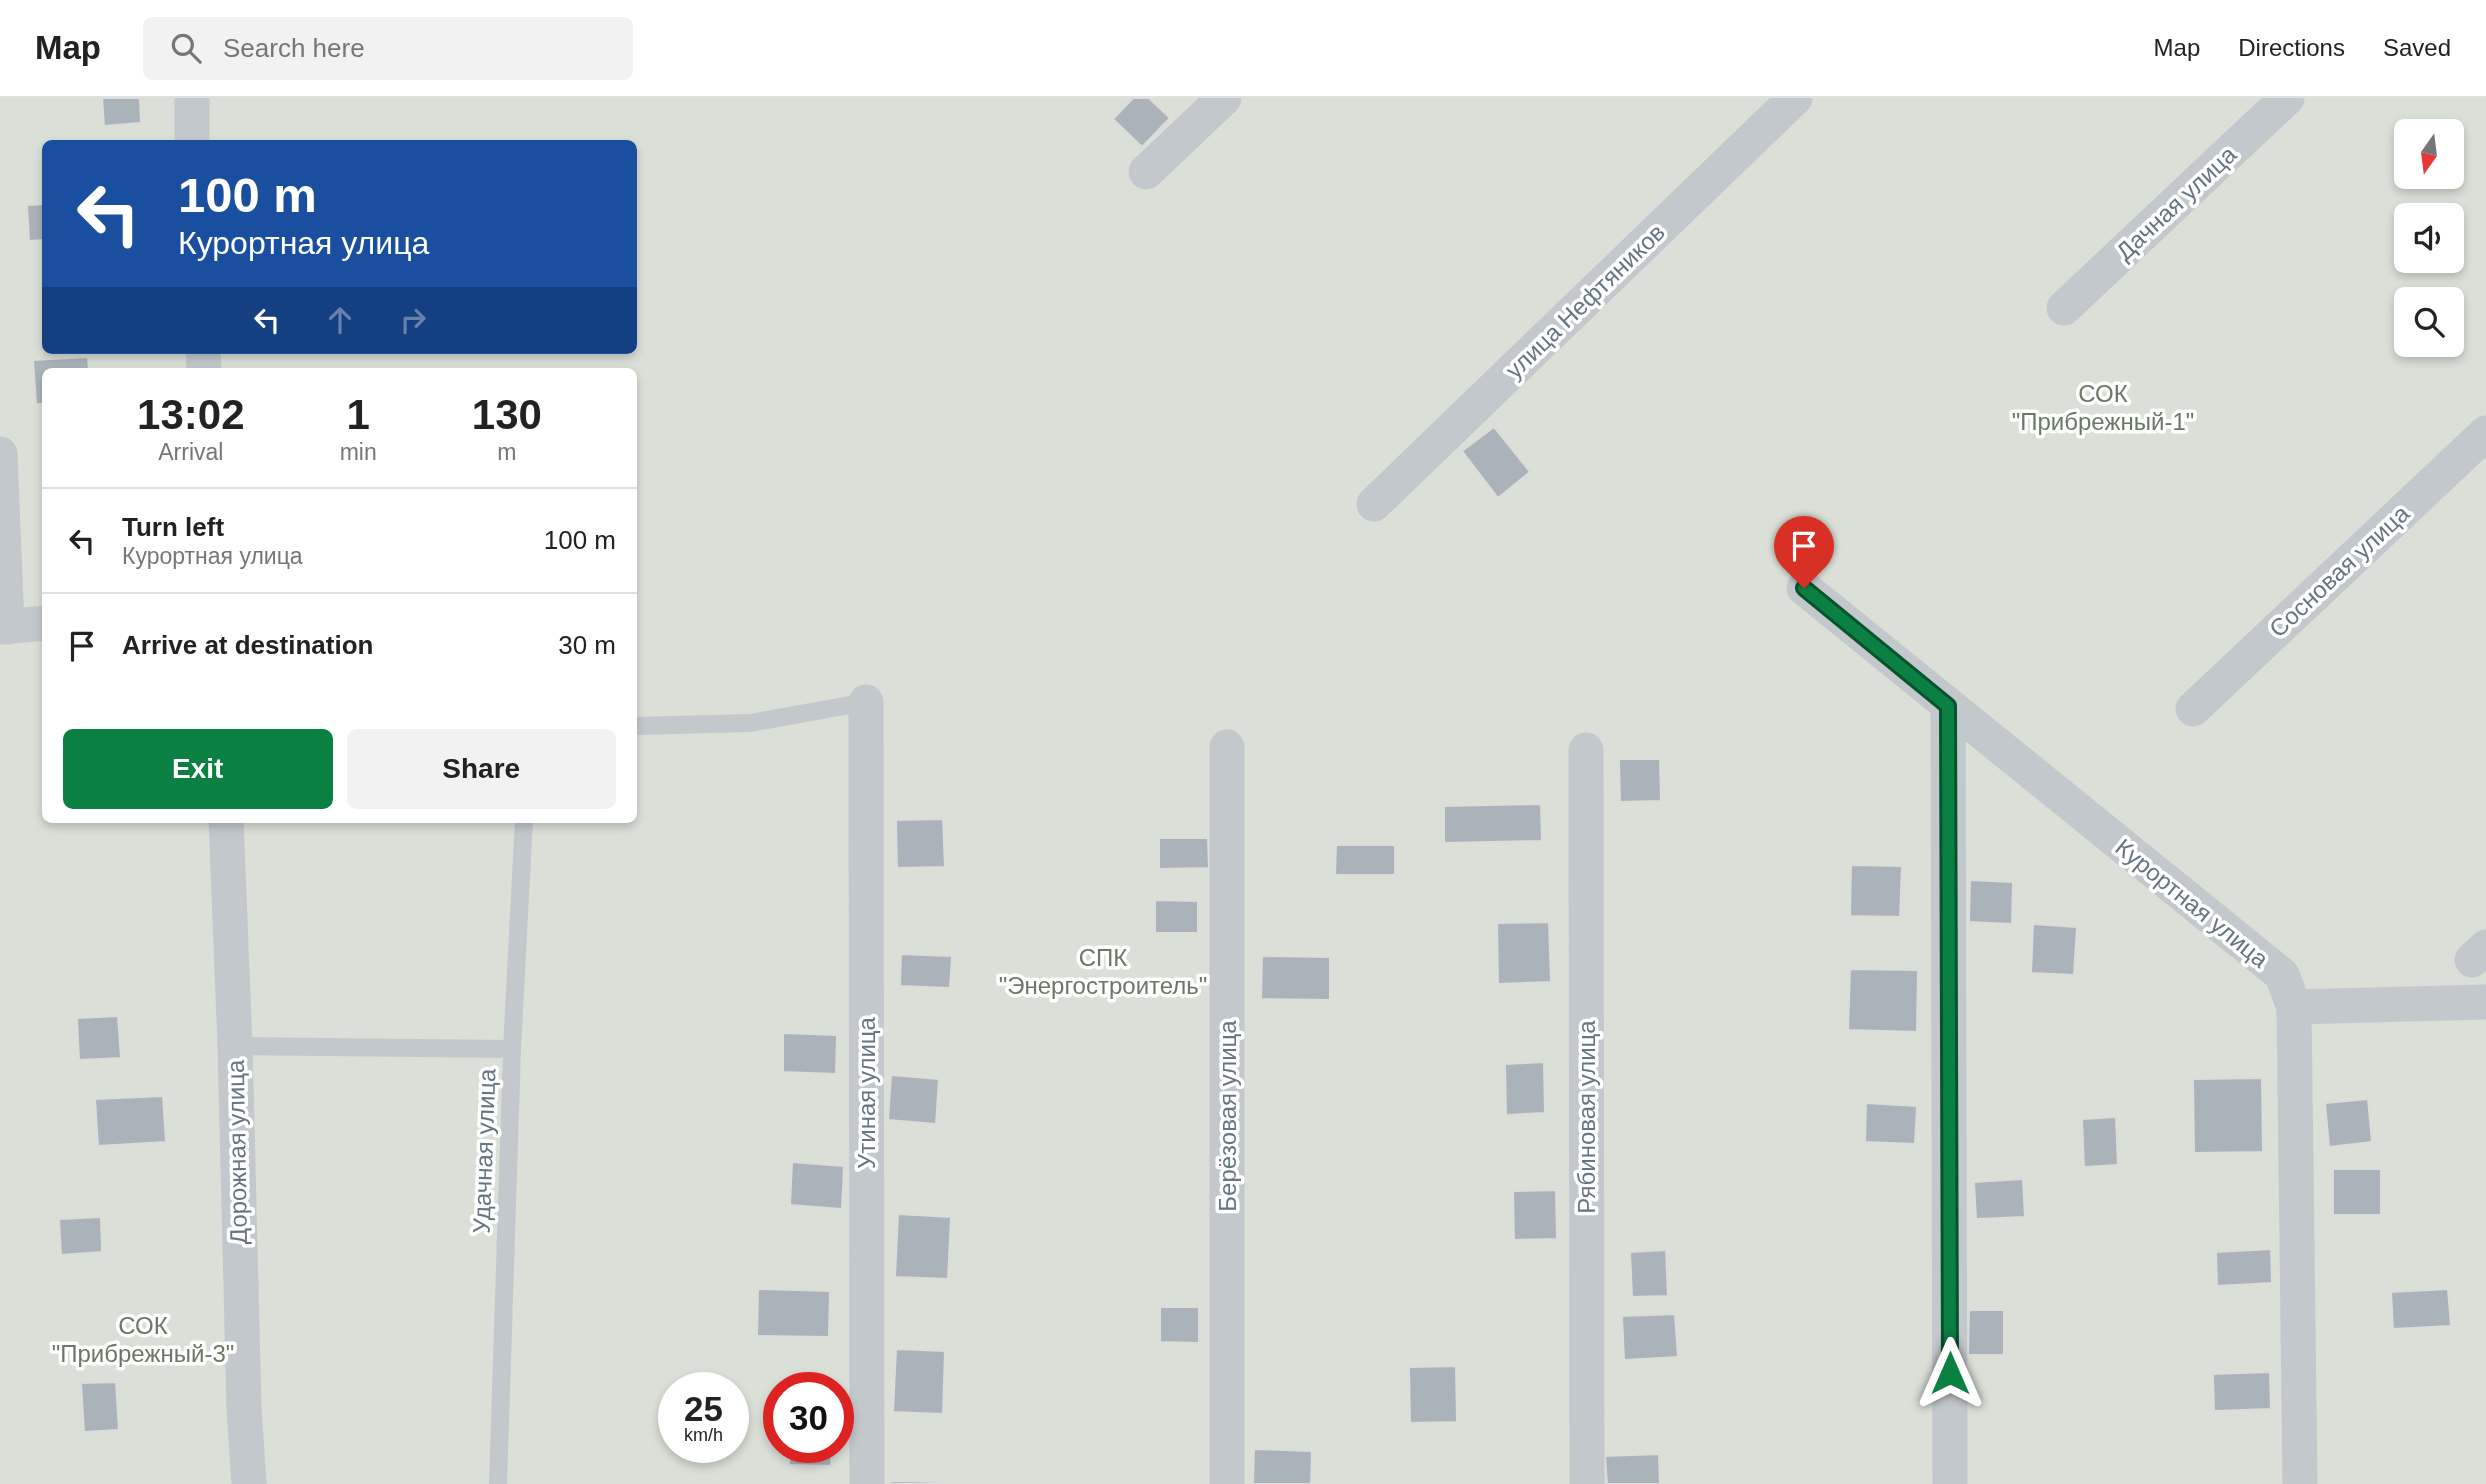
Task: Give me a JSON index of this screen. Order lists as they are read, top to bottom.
{
  "streets": {
    "street": [
      "Дачная улица",
      "улица Нефтяников",
      "Сосновая улица",
      "Курортная улица",
      "Утиная улица",
      "Берёзовая улица",
      "Рябиновая улица",
      "Дорожная улица"
    ],
    "lane": ["Удачная улица"]
  },
  "parks": ["СОК \"Прибрежный-1\"", "СПК \"Энергостроитель\"", "СОК \"Прибрежный-3\""],
  "north": "bottom",
  "page": {
    "header": "Map",
    "search": "Search here",
    "nav": ["Map", "Directions", "Saved"],
    "turn": ["100 m", "Курортная улица"],
    "eta": [
      "13:02",
      "Arrival",
      "1",
      "min",
      "130",
      "m"
    ],
    "list": [
      {
        "name": "Turn left",
        "note": "Курортная улица",
        "value": "100 m"
      },
      {
        "name": "Arrive at destination",
        "value": "30 m"
      }
    ],
    "buttons": ["Exit", "Share"],
    "speed": "25 km/h",
    "limit": "30"
  }
}
